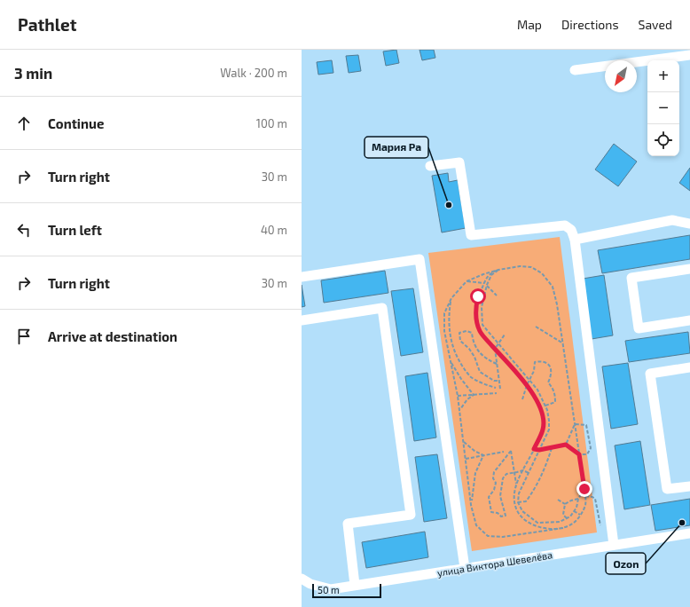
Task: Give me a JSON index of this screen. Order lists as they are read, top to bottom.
{
  "streets": {
    "street": ["улица Виктора Шевелёва"]
  },
  "places": ["Мария Ра", "Ozon"],
  "scale_bar": "50 m",
  "north": "bottom left",
  "page": {
    "header": "Pathlet",
    "nav": ["Map", "Directions", "Saved"],
    "heading": ["3 min", "Walk · 200 m"],
    "map_buttons": ["+", "−"],
    "list": [
      ["Continue", "100 m"],
      ["Turn right", "30 m"],
      ["Turn left", "40 m"],
      ["Turn right", "30 m"],
      "Arrive at destination"
    ],
    "scale": "50 m"
  }
}
